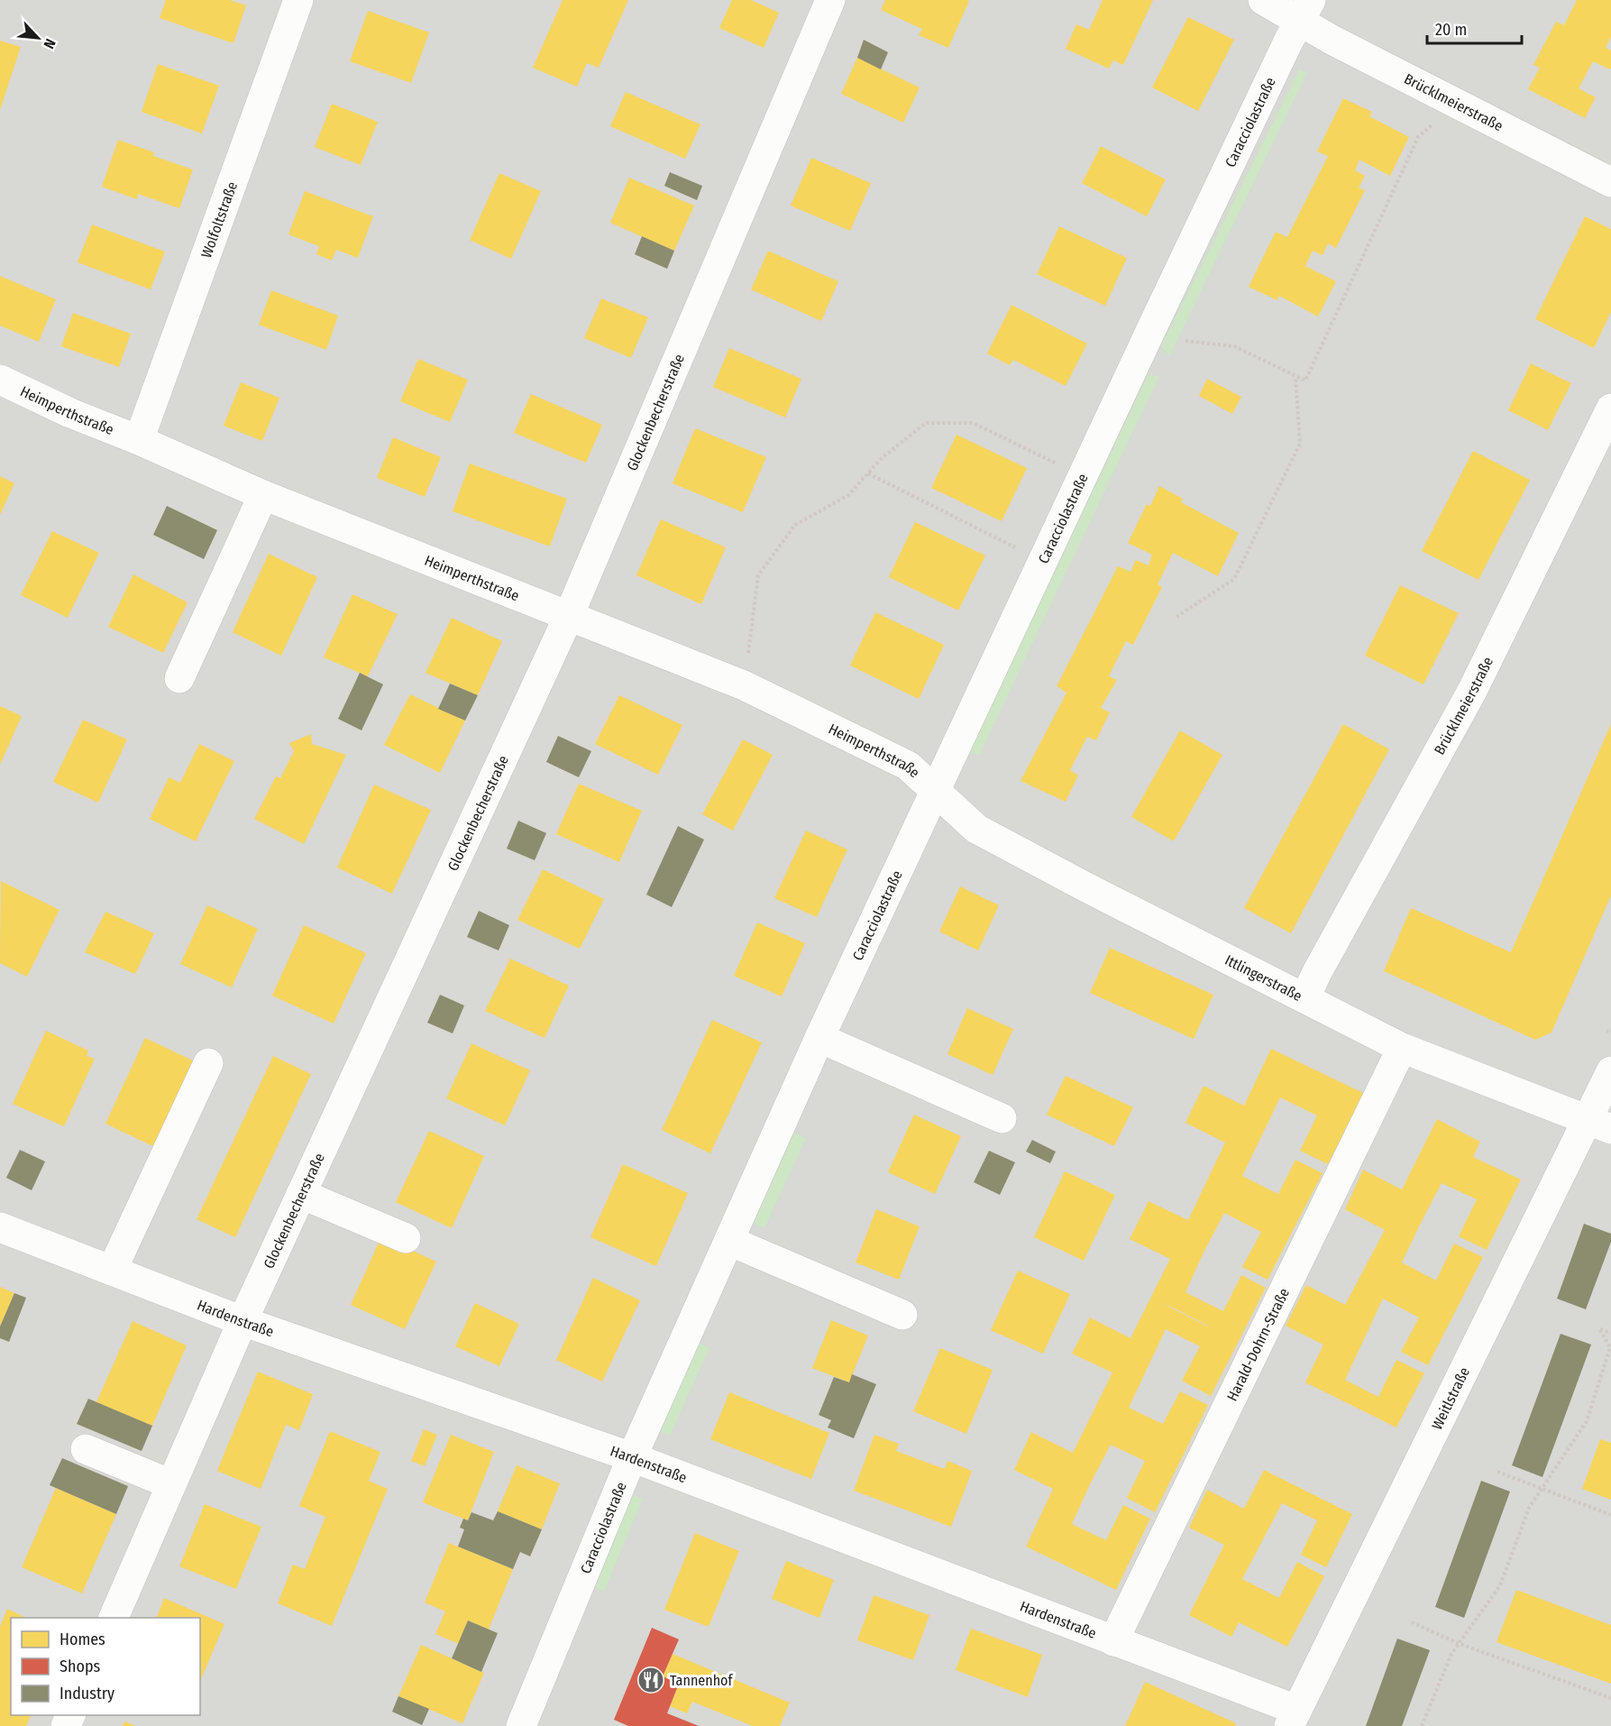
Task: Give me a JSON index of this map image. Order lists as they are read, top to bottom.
{
  "streets": {
    "street": [
      "Brücklmeierstraße",
      "Caracciolastraße",
      "Wolfoltstraße",
      "Heimperthstraße",
      "Glockenbecherstraße",
      "Ittlingerstraße",
      "Hardenstraße",
      "Harald-Dohrn-Straße",
      "Weitlstraße"
    ]
  },
  "crossings": [
    ["Brücklmeierstraße", "Caracciolastraße"],
    ["Brücklmeierstraße", "Ittlingerstraße"],
    ["Caracciolastraße", "Heimperthstraße"],
    ["Caracciolastraße", "Ittlingerstraße"],
    ["Caracciolastraße", "Hardenstraße"],
    ["Wolfoltstraße", "Heimperthstraße"],
    ["Heimperthstraße", "Glockenbecherstraße"],
    ["Heimperthstraße", "Ittlingerstraße"],
    ["Glockenbecherstraße", "Hardenstraße"],
    ["Ittlingerstraße", "Harald-Dohrn-Straße"],
    ["Ittlingerstraße", "Weitlstraße"],
    ["Hardenstraße", "Harald-Dohrn-Straße"],
    ["Hardenstraße", "Weitlstraße"]
  ],
  "places": {
    "restaurant": ["Tannenhof"]
  },
  "legend": ["Homes", "Shops", "Industry"],
  "scale_bar": "20 m",
  "north": "bottom right"
}
